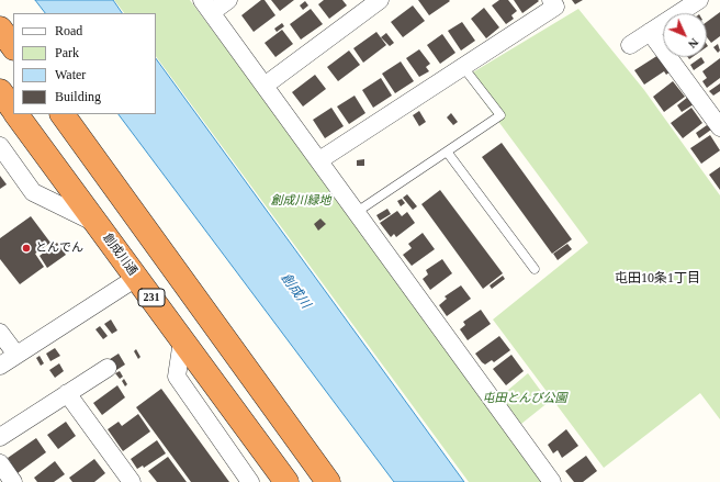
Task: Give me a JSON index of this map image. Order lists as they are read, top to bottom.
{
  "streets": {
    "highway": ["創成川通", "231"]
  },
  "districts": ["屯田10条1丁目"],
  "water": ["創成川"],
  "parks": ["創成川緑地", "屯田とんび公園"],
  "places": ["とんでん"],
  "legend": [
    "Road",
    "Park",
    "Water",
    "Building"
  ],
  "north": "bottom right"
}
